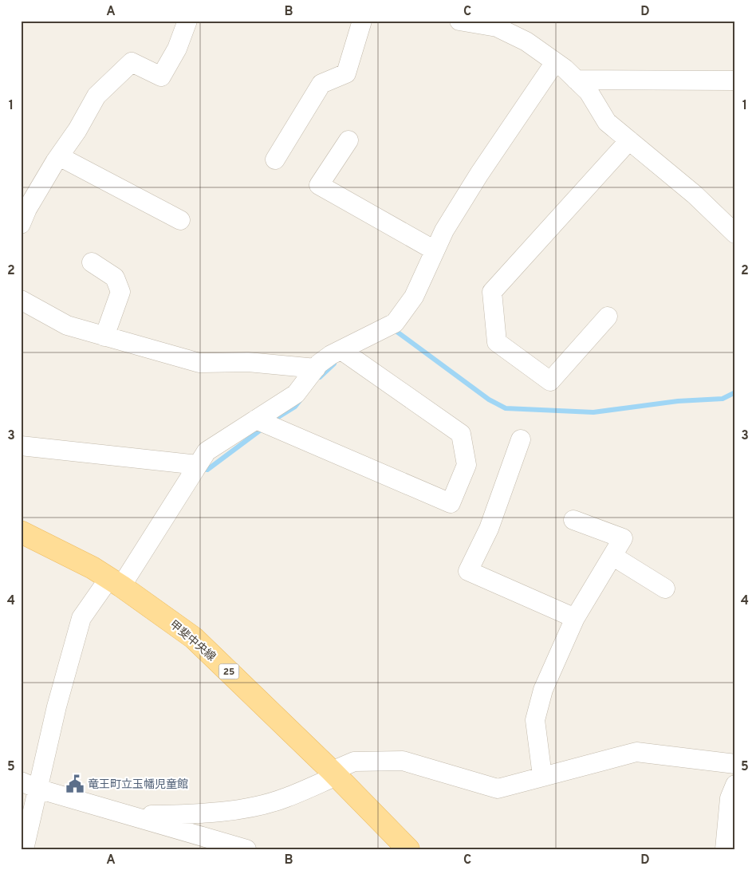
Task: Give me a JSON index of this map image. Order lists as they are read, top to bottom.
{
  "streets": {
    "main road": ["甲斐中央線", "25"]
  },
  "places": {
    "public building": ["竜王町立玉幡児童館"]
  },
  "grid": {
    "columns": [
      "A",
      "B",
      "C",
      "D"
    ],
    "rows": [
      "1",
      "2",
      "3",
      "4",
      "5"
    ]
  }
}
